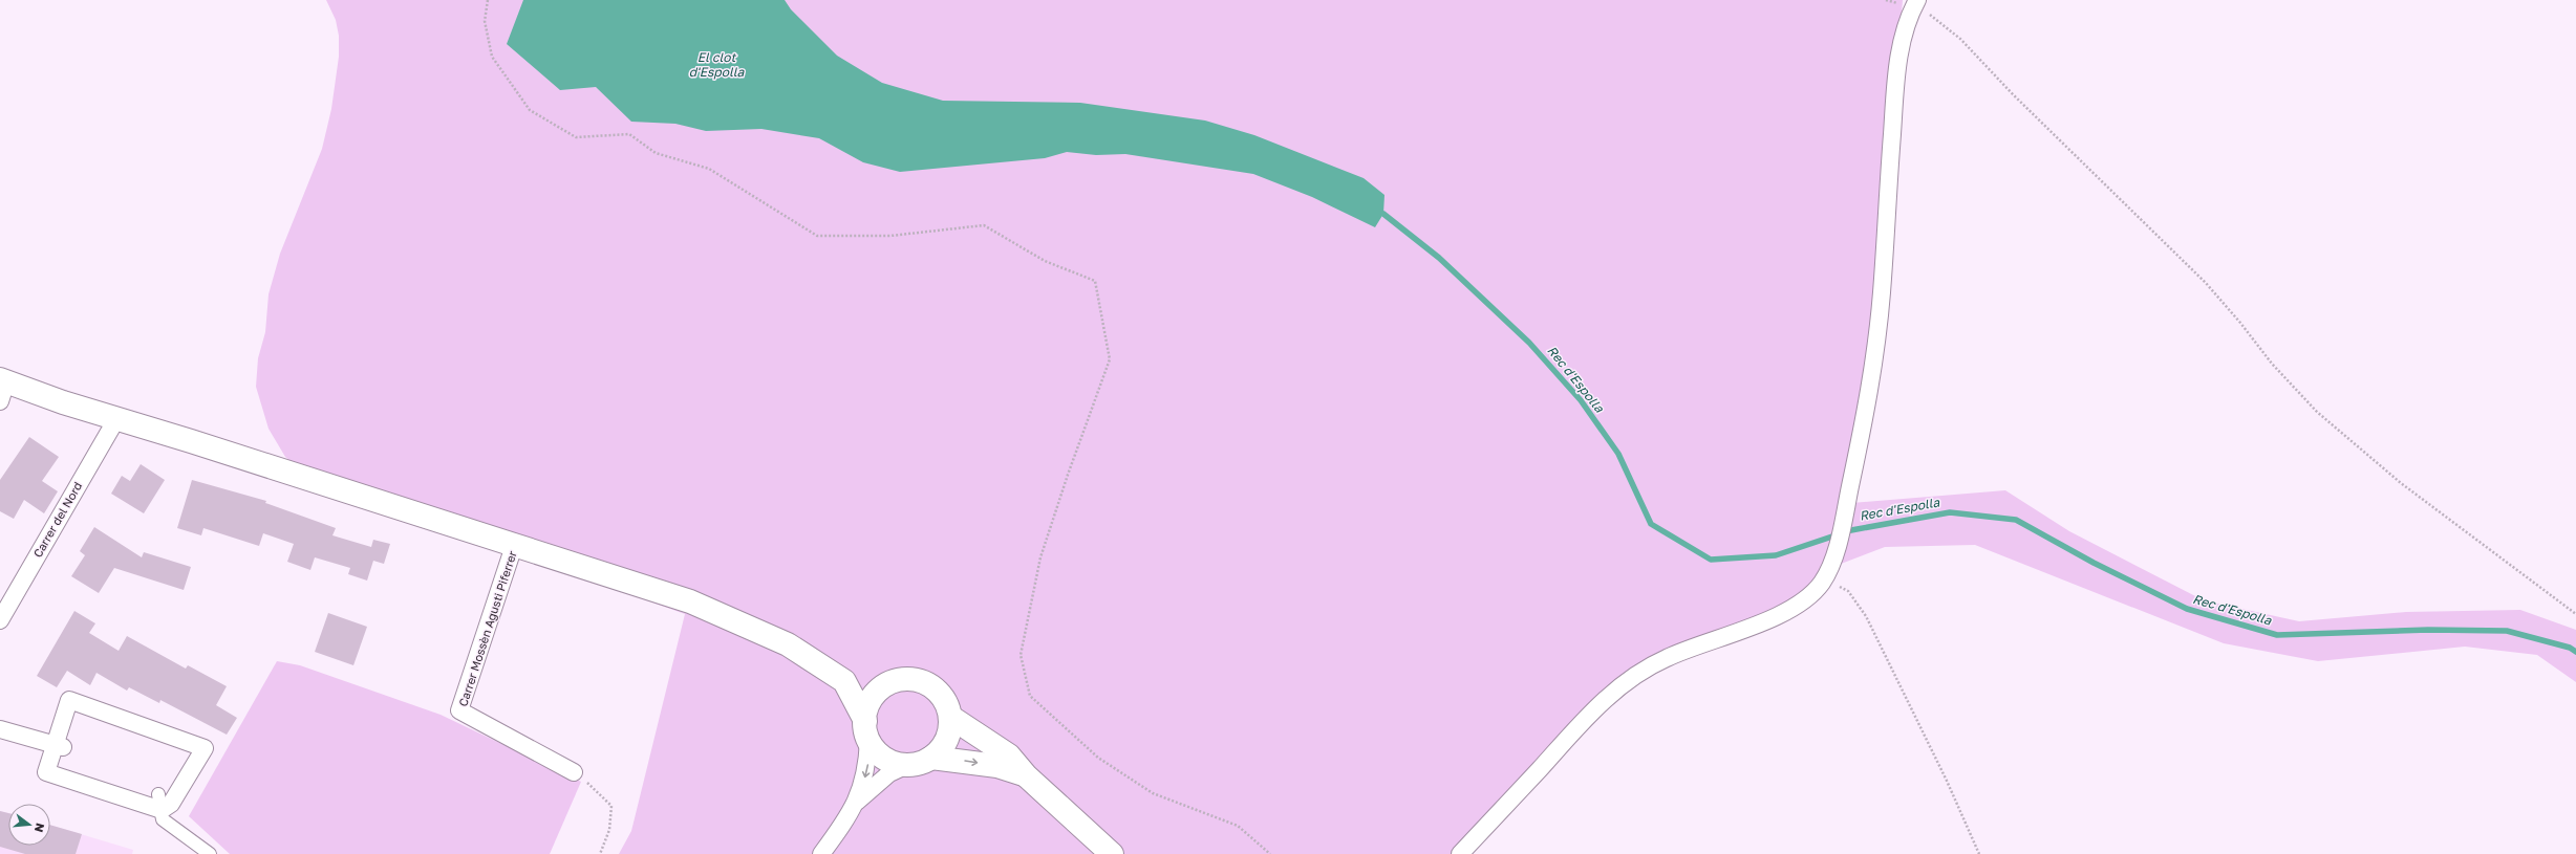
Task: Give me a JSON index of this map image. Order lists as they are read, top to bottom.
{
  "streets": {
    "street": ["Carrer del Nord", "Carrer Mossèn Agusti Piferrer"]
  },
  "water": ["El clot d'Espolla", "Rec d'Espolla"],
  "north": "right"
}
